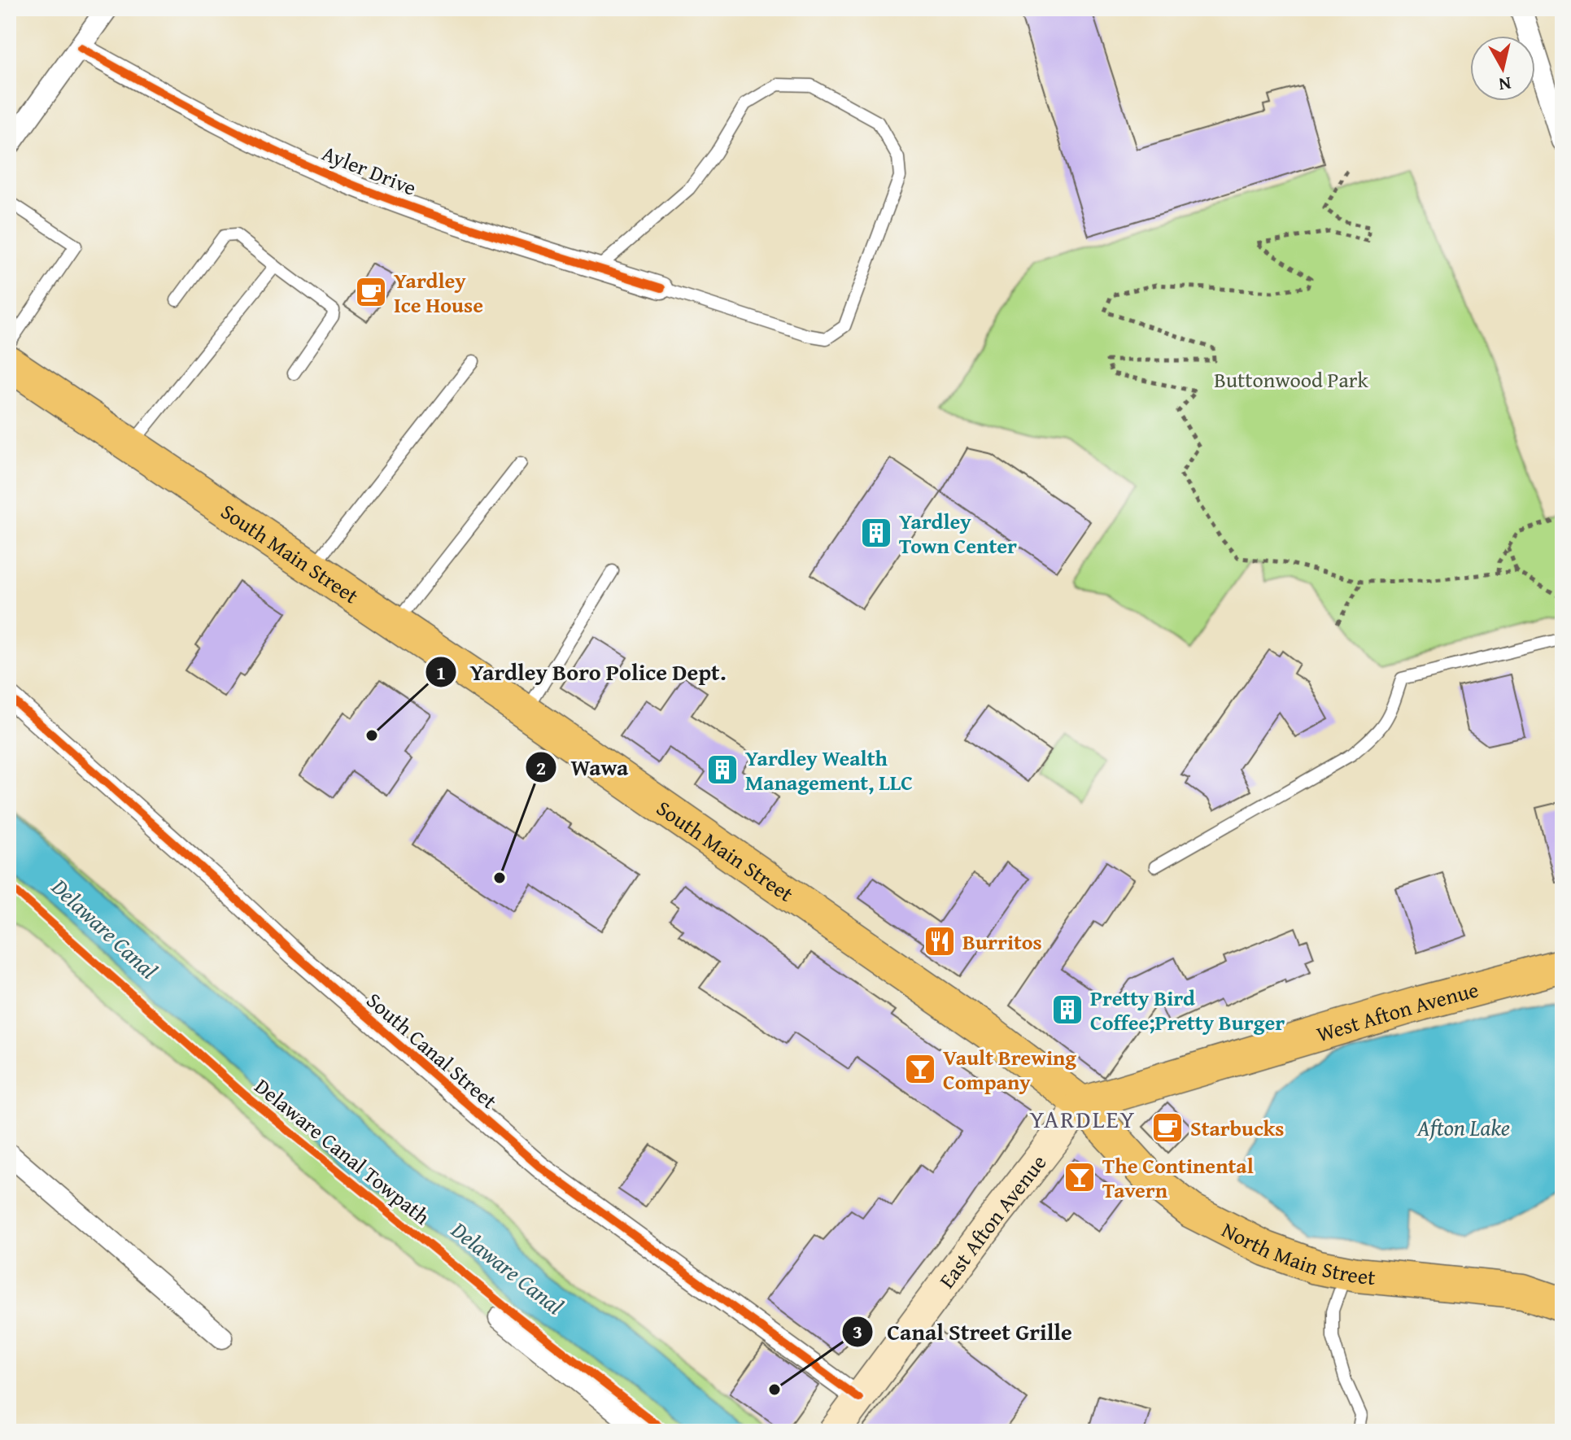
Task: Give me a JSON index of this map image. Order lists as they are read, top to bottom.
{
  "streets": {
    "main road": [
      "South Main Street",
      "West Afton Avenue",
      "East Afton Avenue",
      "North Main Street"
    ],
    "street": ["Ayler Drive", "South Canal Street"],
    "cycle path": ["Delaware Canal Towpath"]
  },
  "crossings": [
    ["South Main Street", "West Afton Avenue"],
    ["South Main Street", "East Afton Avenue"],
    ["South Main Street", "North Main Street"],
    ["West Afton Avenue", "East Afton Avenue"],
    ["West Afton Avenue", "North Main Street"],
    ["South Canal Street", "East Afton Avenue"],
    ["East Afton Avenue", "North Main Street"]
  ],
  "districts": ["YARDLEY"],
  "water": ["Delaware Canal", "Afton Lake"],
  "parks": ["Buttonwood Park"],
  "places": {
    "cafe": ["Yardley Ice House", "Starbucks"],
    "building": ["Yardley Town Center", "Yardley Wealth Management, LLC", "Pretty Bird Coffee;Pretty Burger"],
    "other": ["Yardley Boro Police Dept.", "Wawa", "Canal Street Grille"],
    "restaurant": ["Burritos"],
    "bar": ["Vault Brewing Company", "The Continental Tavern"]
  },
  "north": "bottom"
}
